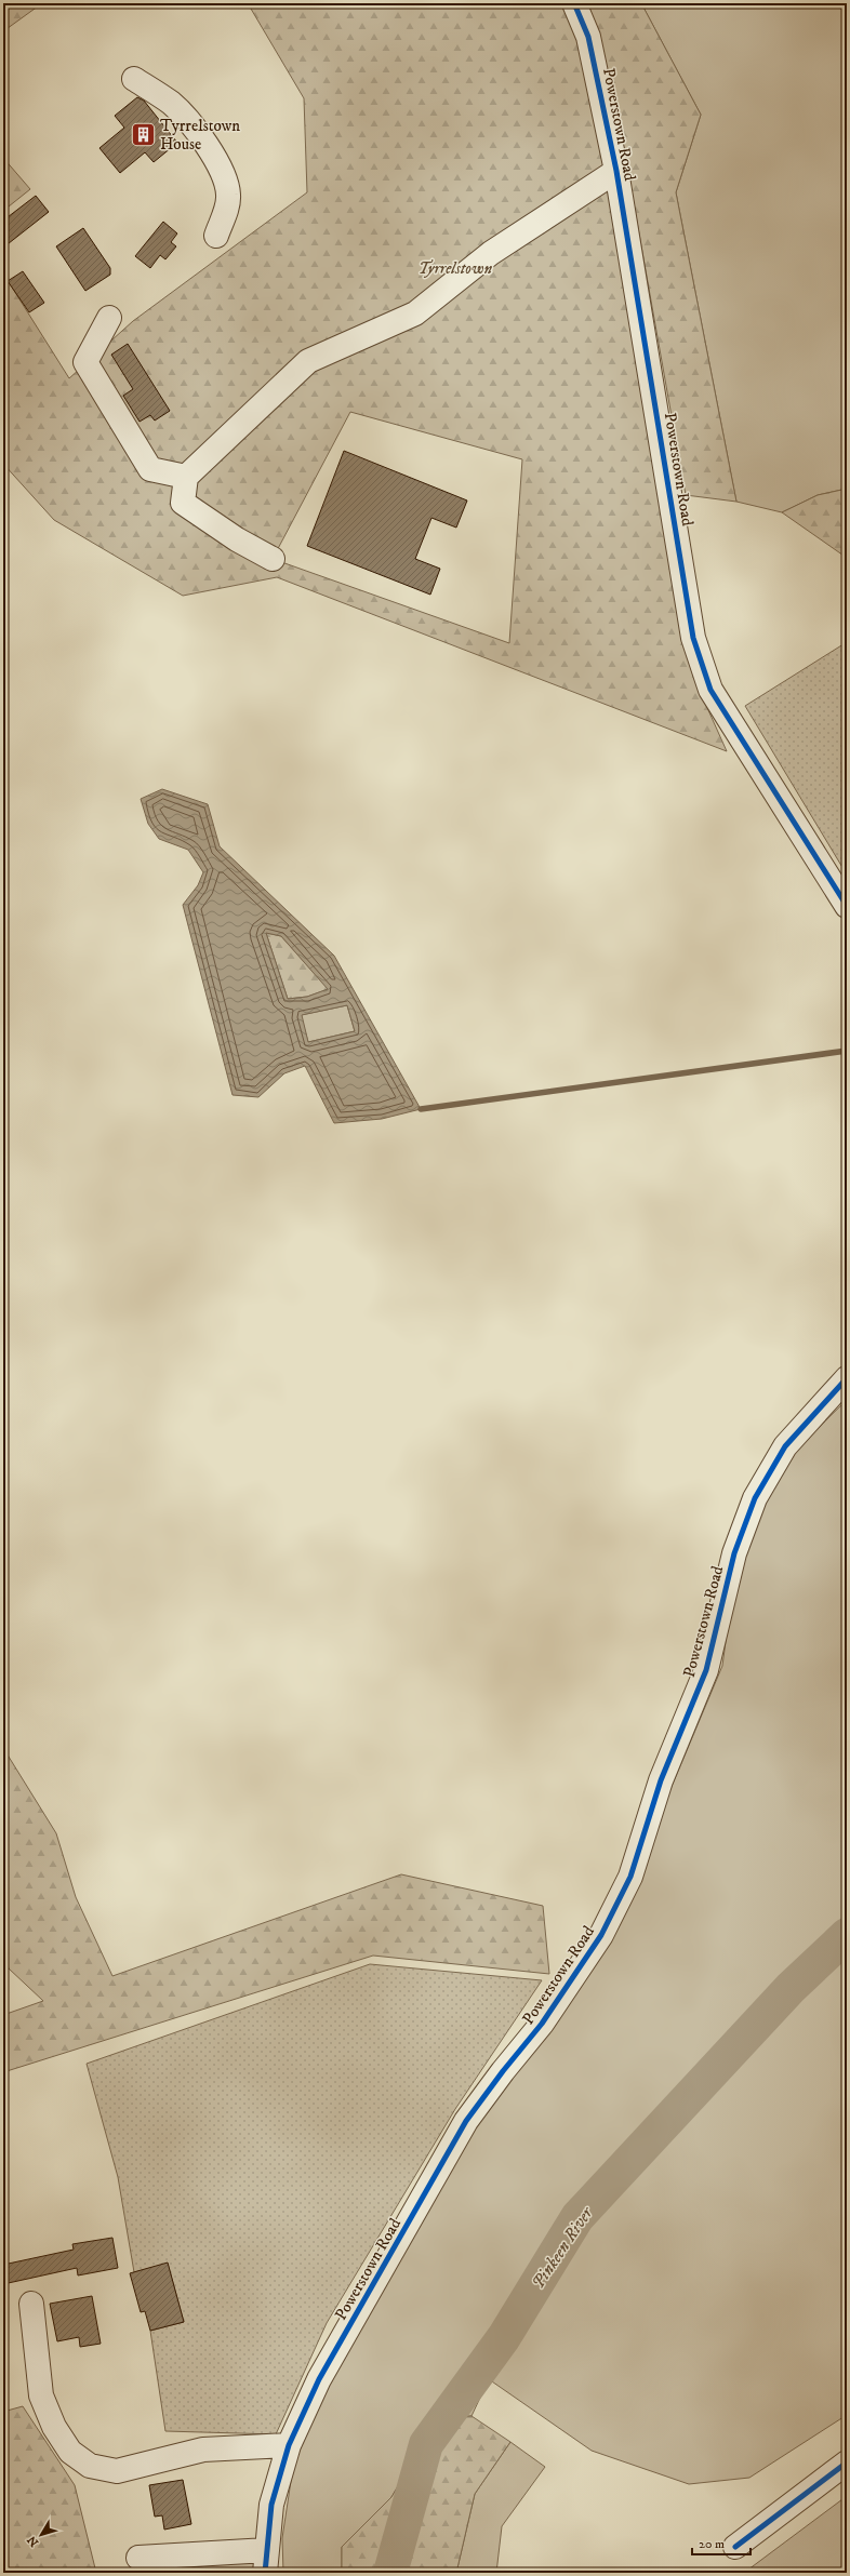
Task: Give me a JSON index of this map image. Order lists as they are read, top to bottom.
{
  "streets": {
    "street": ["Powerstown Road"]
  },
  "water": ["Pinkeen River"],
  "parks": ["Tyrrelstown"],
  "places": {
    "building": ["Tyrrelstown House"]
  },
  "scale_bar": "20 m",
  "north": "bottom left"
}
